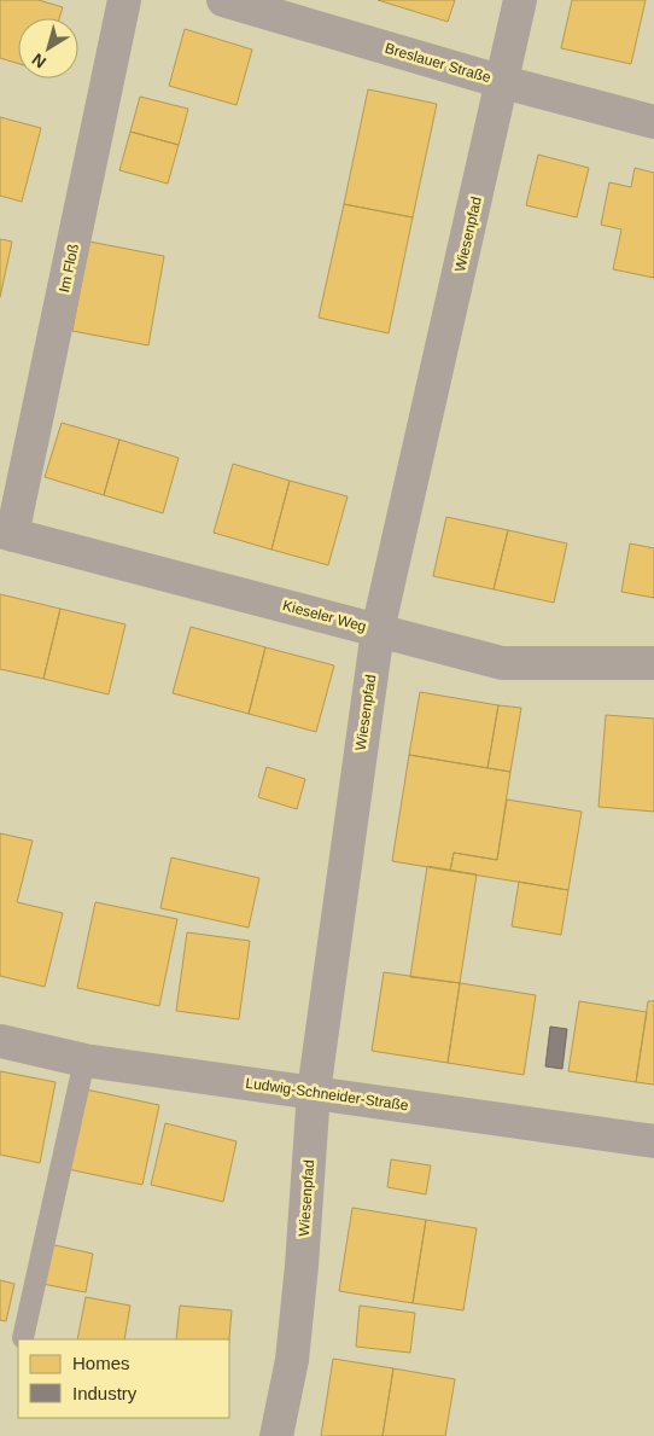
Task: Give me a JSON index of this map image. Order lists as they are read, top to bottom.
{
  "streets": {
    "street": [
      "Breslauer Straße",
      "Wiesenpfad",
      "Im Floß",
      "Kieseler Weg",
      "Ludwig-Schneider-Straße"
    ]
  },
  "crossings": [
    ["Breslauer Straße", "Wiesenpfad"],
    ["Wiesenpfad", "Kieseler Weg"],
    ["Wiesenpfad", "Ludwig-Schneider-Straße"],
    ["Im Floß", "Kieseler Weg"]
  ],
  "legend": ["Homes", "Industry"],
  "north": "bottom left"
}
